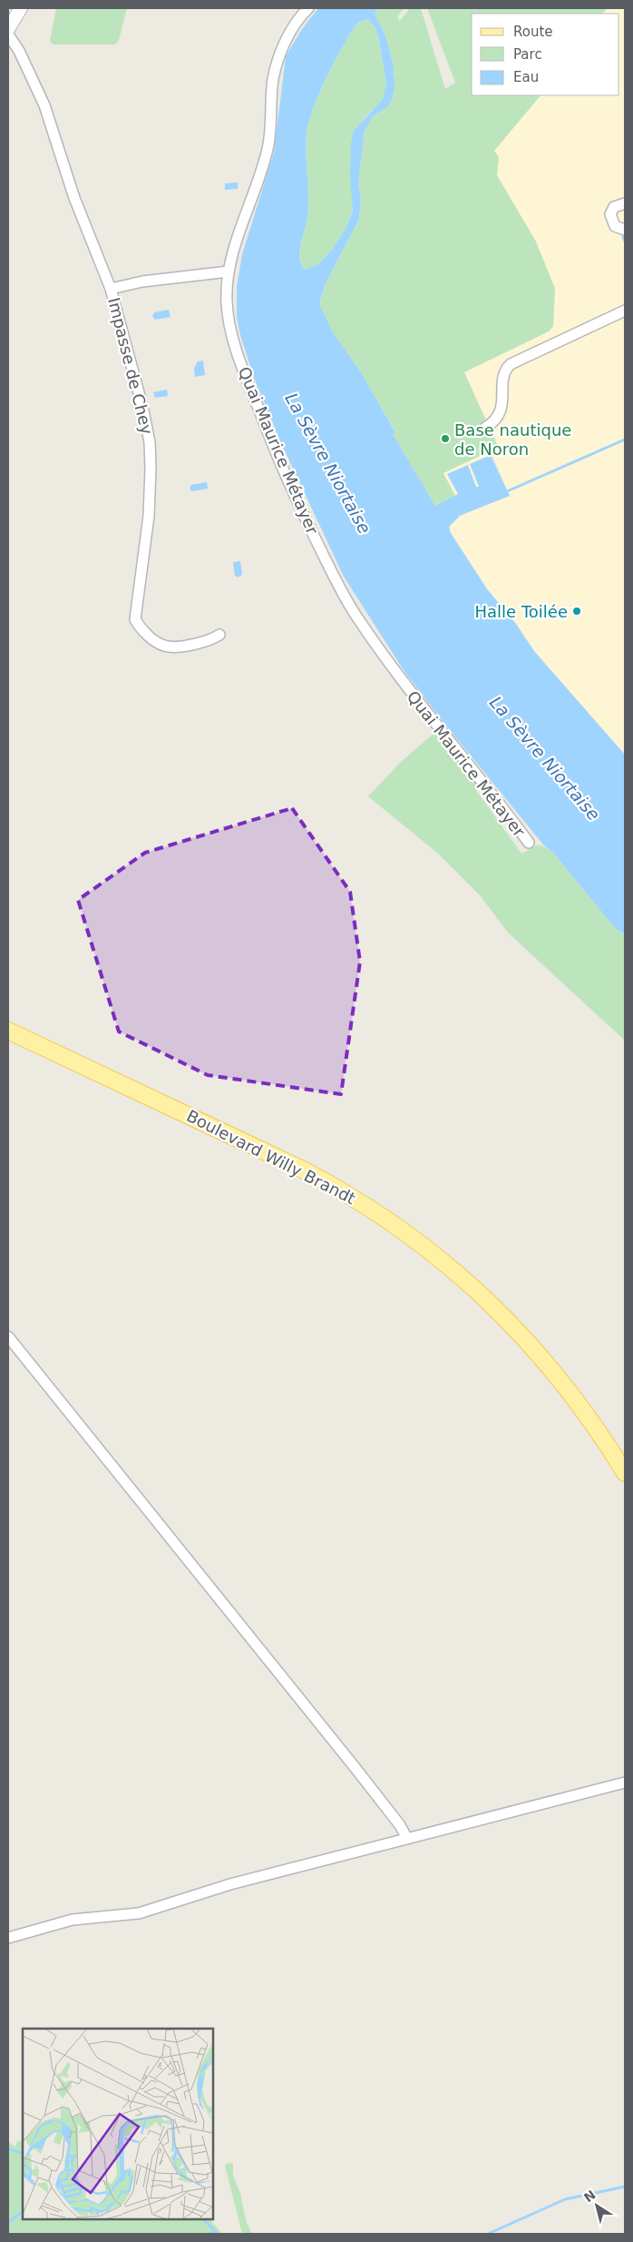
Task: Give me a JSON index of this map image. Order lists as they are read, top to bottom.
{
  "streets": {
    "main road": ["Boulevard Willy Brandt"],
    "street": ["Impasse de Chey", "Quai Maurice Métayer"]
  },
  "water": ["La Sèvre Niortaise"],
  "places": ["Base nautique de Noron", "Halle Toilée"],
  "legend": ["Route", "Parc", "Eau"],
  "north": "top left"
}
